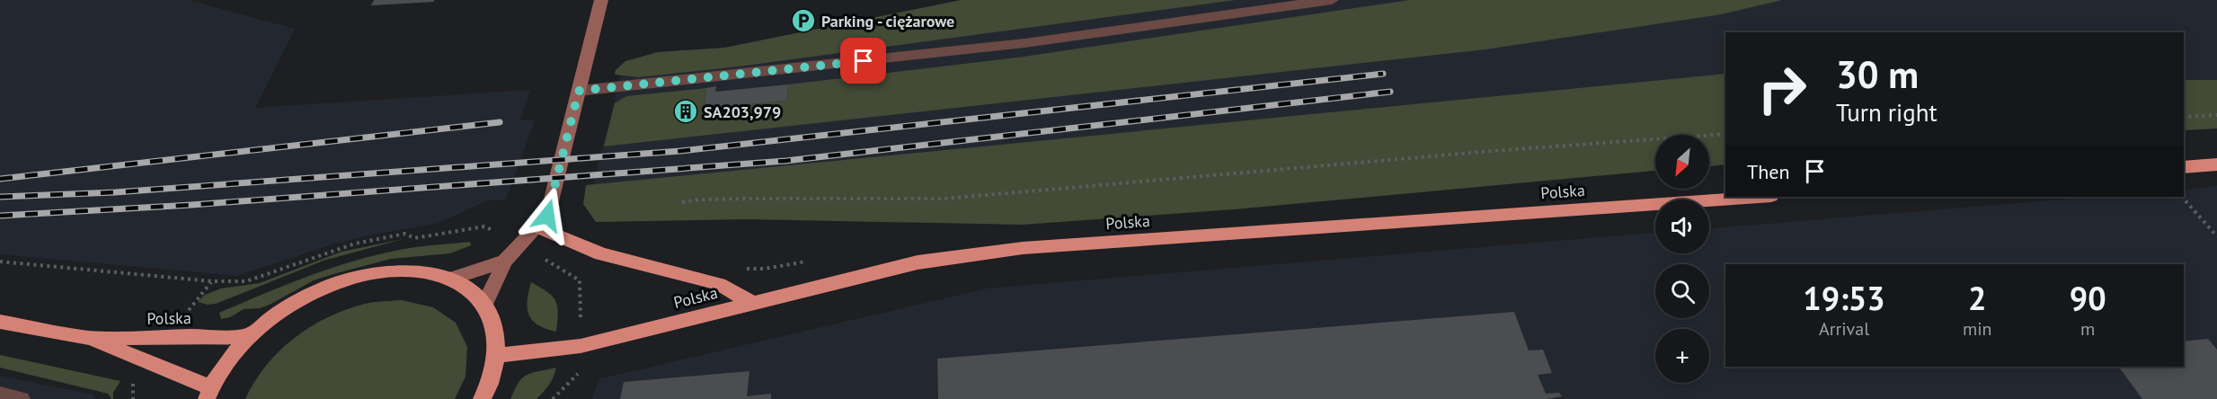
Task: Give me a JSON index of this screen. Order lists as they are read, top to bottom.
{
  "streets": {
    "highway": ["Polska"]
  },
  "places": {
    "parking": ["Parking - ciężarowe"],
    "building": ["SA203,979"]
  },
  "north": "bottom left",
  "page": {
    "turn": ["30 m", "Turn right"],
    "map_buttons": "+",
    "then": "Then",
    "eta": [
      "19:53",
      "Arrival",
      "2",
      "min",
      "90",
      "m"
    ]
  }
}
